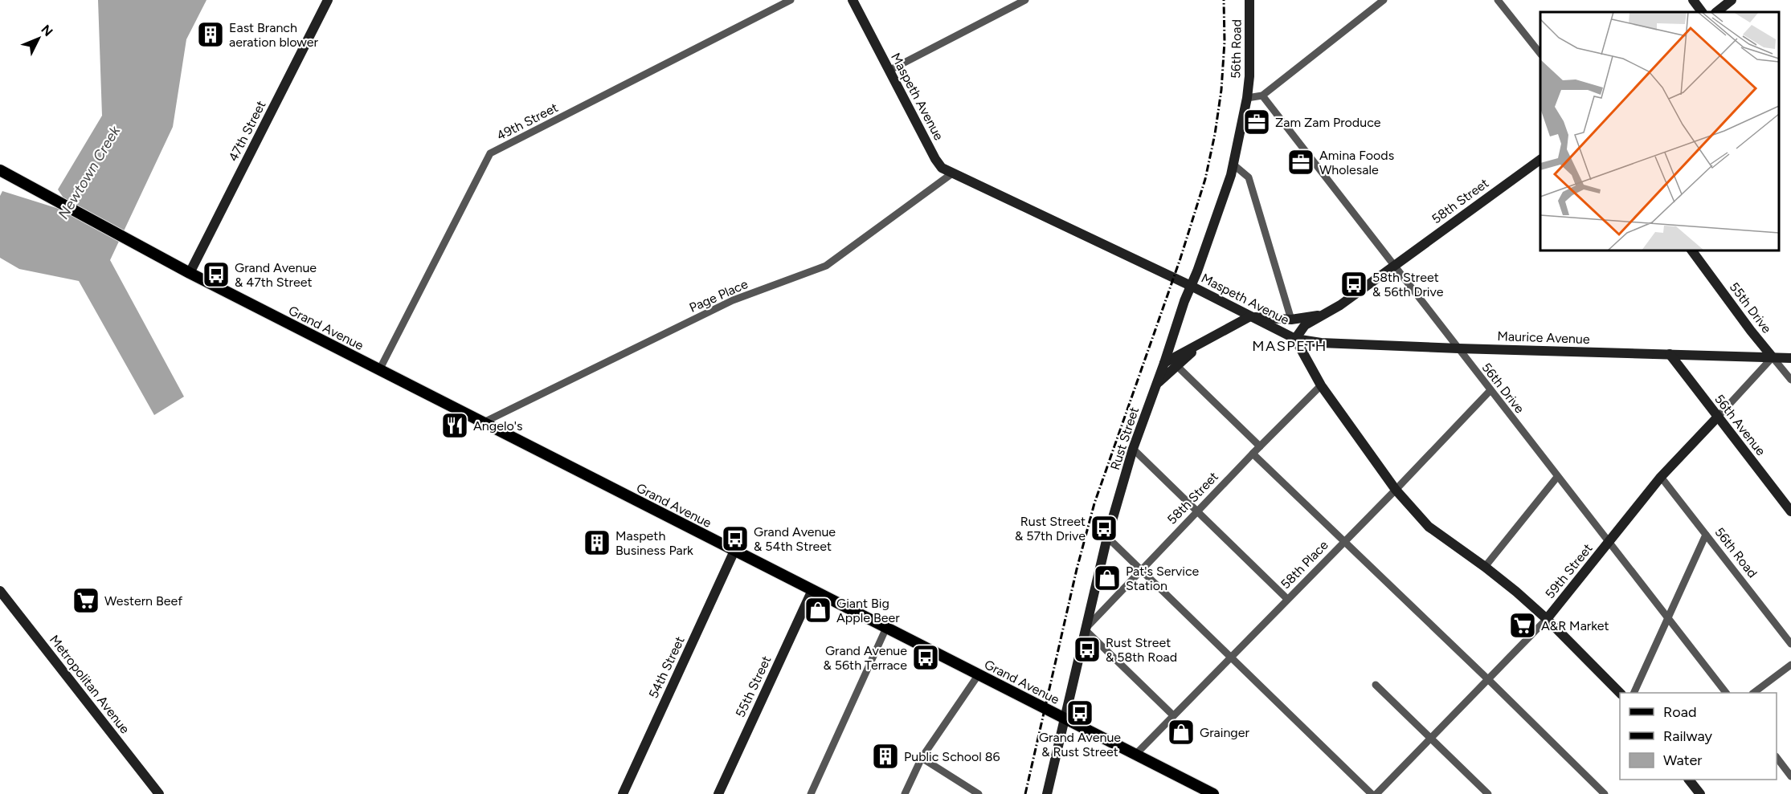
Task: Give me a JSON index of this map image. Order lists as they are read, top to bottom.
{
  "streets": {
    "main road": [
      "56th Road",
      "Maspeth Avenue",
      "47th Street",
      "58th Street",
      "55th Drive",
      "Grand Avenue",
      "Maurice Avenue",
      "56th Avenue",
      "Rust Street",
      "59th Street",
      "54th Street",
      "Metropolitan Avenue",
      "55th Street"
    ],
    "street": [
      "49th Street",
      "Page Place",
      "56th Drive",
      "58th Place"
    ]
  },
  "crossings": [
    ["56th Road", "Rust Street"],
    ["56th Road", "59th Street"],
    ["Maspeth Avenue", "58th Street"],
    ["Maspeth Avenue", "Page Place"],
    ["Maspeth Avenue", "Maurice Avenue"],
    ["Maspeth Avenue", "Rust Street"],
    ["Maspeth Avenue", "58th Place"],
    ["Maspeth Avenue", "59th Street"],
    ["49th Street", "Grand Avenue"],
    ["47th Street", "Grand Avenue"],
    ["58th Street", "Maurice Avenue"],
    ["58th Street", "56th Drive"],
    ["58th Street", "Rust Street"],
    ["Page Place", "Grand Avenue"],
    ["55th Drive", "Maurice Avenue"],
    ["55th Drive", "59th Street"],
    ["Grand Avenue", "Rust Street"],
    ["Grand Avenue", "58th Place"],
    ["Grand Avenue", "54th Street"],
    ["Grand Avenue", "55th Street"],
    ["Maurice Avenue", "56th Drive"],
    ["Maurice Avenue", "56th Avenue"],
    ["Maurice Avenue", "59th Street"],
    ["56th Drive", "58th Place"],
    ["56th Drive", "59th Street"],
    ["56th Avenue", "59th Street"]
  ],
  "districts": ["MASPETH"],
  "water": ["Newtown Creek"],
  "places": {
    "building": ["East Branch aeration blower", "Maspeth Business Park", "Public School 86"],
    "office": ["Zam Zam Produce", "Amina Foods Wholesale"],
    "bus stop": [
      "Grand Avenue & 47th Street",
      "58th Street & 56th Drive",
      "Rust Street & 57th Drive",
      "Grand Avenue & 54th Street",
      "Rust Street & 58th Road",
      "Grand Avenue & 56th Terrace",
      "Grand Avenue & Rust Street"
    ],
    "restaurant": ["Angelo's"],
    "shop": ["Pat's Service Station", "Giant Big Apple Beer", "Grainger"],
    "supermarket": ["Western Beef", "A&R Market"]
  },
  "legend": ["Road", "Railway", "Water"],
  "north": "top right"
}
